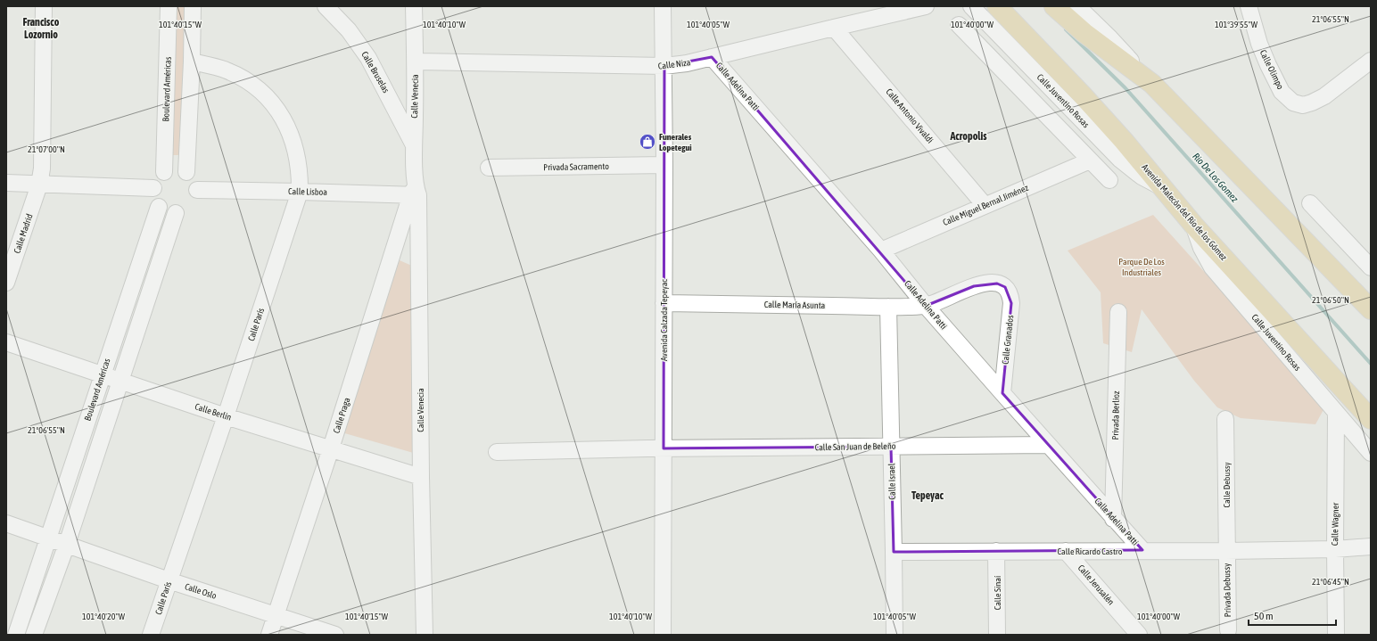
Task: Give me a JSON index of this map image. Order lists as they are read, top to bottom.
{
  "streets": {
    "main road": ["Avenida Malecón del Río de los Gómez"],
    "street": [
      "Calle Niza",
      "Calle Olimpo",
      "Calle Bruselas",
      "Calle Adelina Patti",
      "Boulevard Américas",
      "Calle Venecia",
      "Calle Juventino Rosas",
      "Calle Antonio Vivaldi",
      "Privada Sacramento",
      "Calle Lisboa",
      "Calle Miguel Bernal Jiménez",
      "Calle Madrid",
      "Calle María Asunta",
      "Avenida Calzada Tepeyac",
      "Calle París",
      "Calle Granados",
      "Calle Berlín",
      "Calle Praga",
      "Privada Berlioz",
      "Calle San Juan de Beleño",
      "Calle Israel",
      "Calle Debussy",
      "Calle Wagner",
      "Calle Ricardo Castro",
      "Calle Jerusalén",
      "Privada Debussy",
      "Calle Oslo",
      "Calle Sinaí"
    ]
  },
  "crossings": [
    ["Calle Niza", "Calle Adelina Patti"],
    ["Calle Niza", "Calle Venecia"],
    ["Calle Niza", "Calle Antonio Vivaldi"],
    ["Calle Niza", "Avenida Calzada Tepeyac"],
    ["Calle Bruselas", "Calle Venecia"],
    ["Calle Adelina Patti", "Calle Miguel Bernal Jiménez"],
    ["Calle Adelina Patti", "Calle María Asunta"],
    ["Calle Adelina Patti", "Calle Granados"],
    ["Calle Adelina Patti", "Privada Berlioz"],
    ["Calle Adelina Patti", "Calle San Juan de Beleño"],
    ["Calle Adelina Patti", "Calle Ricardo Castro"],
    ["Boulevard Américas", "Calle Lisboa"],
    ["Boulevard Américas", "Calle Berlín"],
    ["Boulevard Américas", "Calle Oslo"],
    ["Calle Venecia", "Calle Lisboa"],
    ["Calle Venecia", "Calle Berlín"],
    ["Calle Venecia", "Calle Praga"],
    ["Calle Juventino Rosas", "Avenida Malecón del Río de los Gómez"],
    ["Calle Juventino Rosas", "Calle Wagner"],
    ["Calle Antonio Vivaldi", "Calle Miguel Bernal Jiménez"],
    ["Privada Sacramento", "Avenida Calzada Tepeyac"],
    ["Calle Lisboa", "Calle París"],
    ["Calle Lisboa", "Calle Praga"],
    ["Calle María Asunta", "Avenida Calzada Tepeyac"],
    ["Calle María Asunta", "Calle Granados"],
    ["Calle María Asunta", "Calle Israel"],
    ["Avenida Calzada Tepeyac", "Calle San Juan de Beleño"],
    ["Calle París", "Calle Berlín"],
    ["Calle París", "Calle Oslo"],
    ["Calle Berlín", "Calle Praga"],
    ["Calle Praga", "Calle Oslo"],
    ["Calle San Juan de Beleño", "Calle Israel"],
    ["Calle Israel", "Calle Ricardo Castro"],
    ["Calle Debussy", "Calle Ricardo Castro"],
    ["Calle Debussy", "Privada Debussy"],
    ["Calle Wagner", "Calle Ricardo Castro"],
    ["Calle Ricardo Castro", "Calle Jerusalén"],
    ["Calle Ricardo Castro", "Privada Debussy"],
    ["Calle Ricardo Castro", "Calle Sinaí"]
  ],
  "districts": ["Francisco Lozornio", "Acropolis", "Tepeyac"],
  "water": ["Rio De Los Gomez"],
  "parks": ["Parque De Los Industriales"],
  "places": {
    "shop": ["Funerales Lopetegui"]
  },
  "scale_bar": "50 m",
  "coordinates": [
    "21°06'55\"N",
    "101°40'15\"W",
    "101°40'10\"W",
    "101°40'05\"W",
    "101°40'00\"W",
    "101°39'55\"W",
    "21°07'00\"N",
    "21°06'50\"N",
    "21°06'45\"N",
    "101°40'20\"W"
  ]
}
